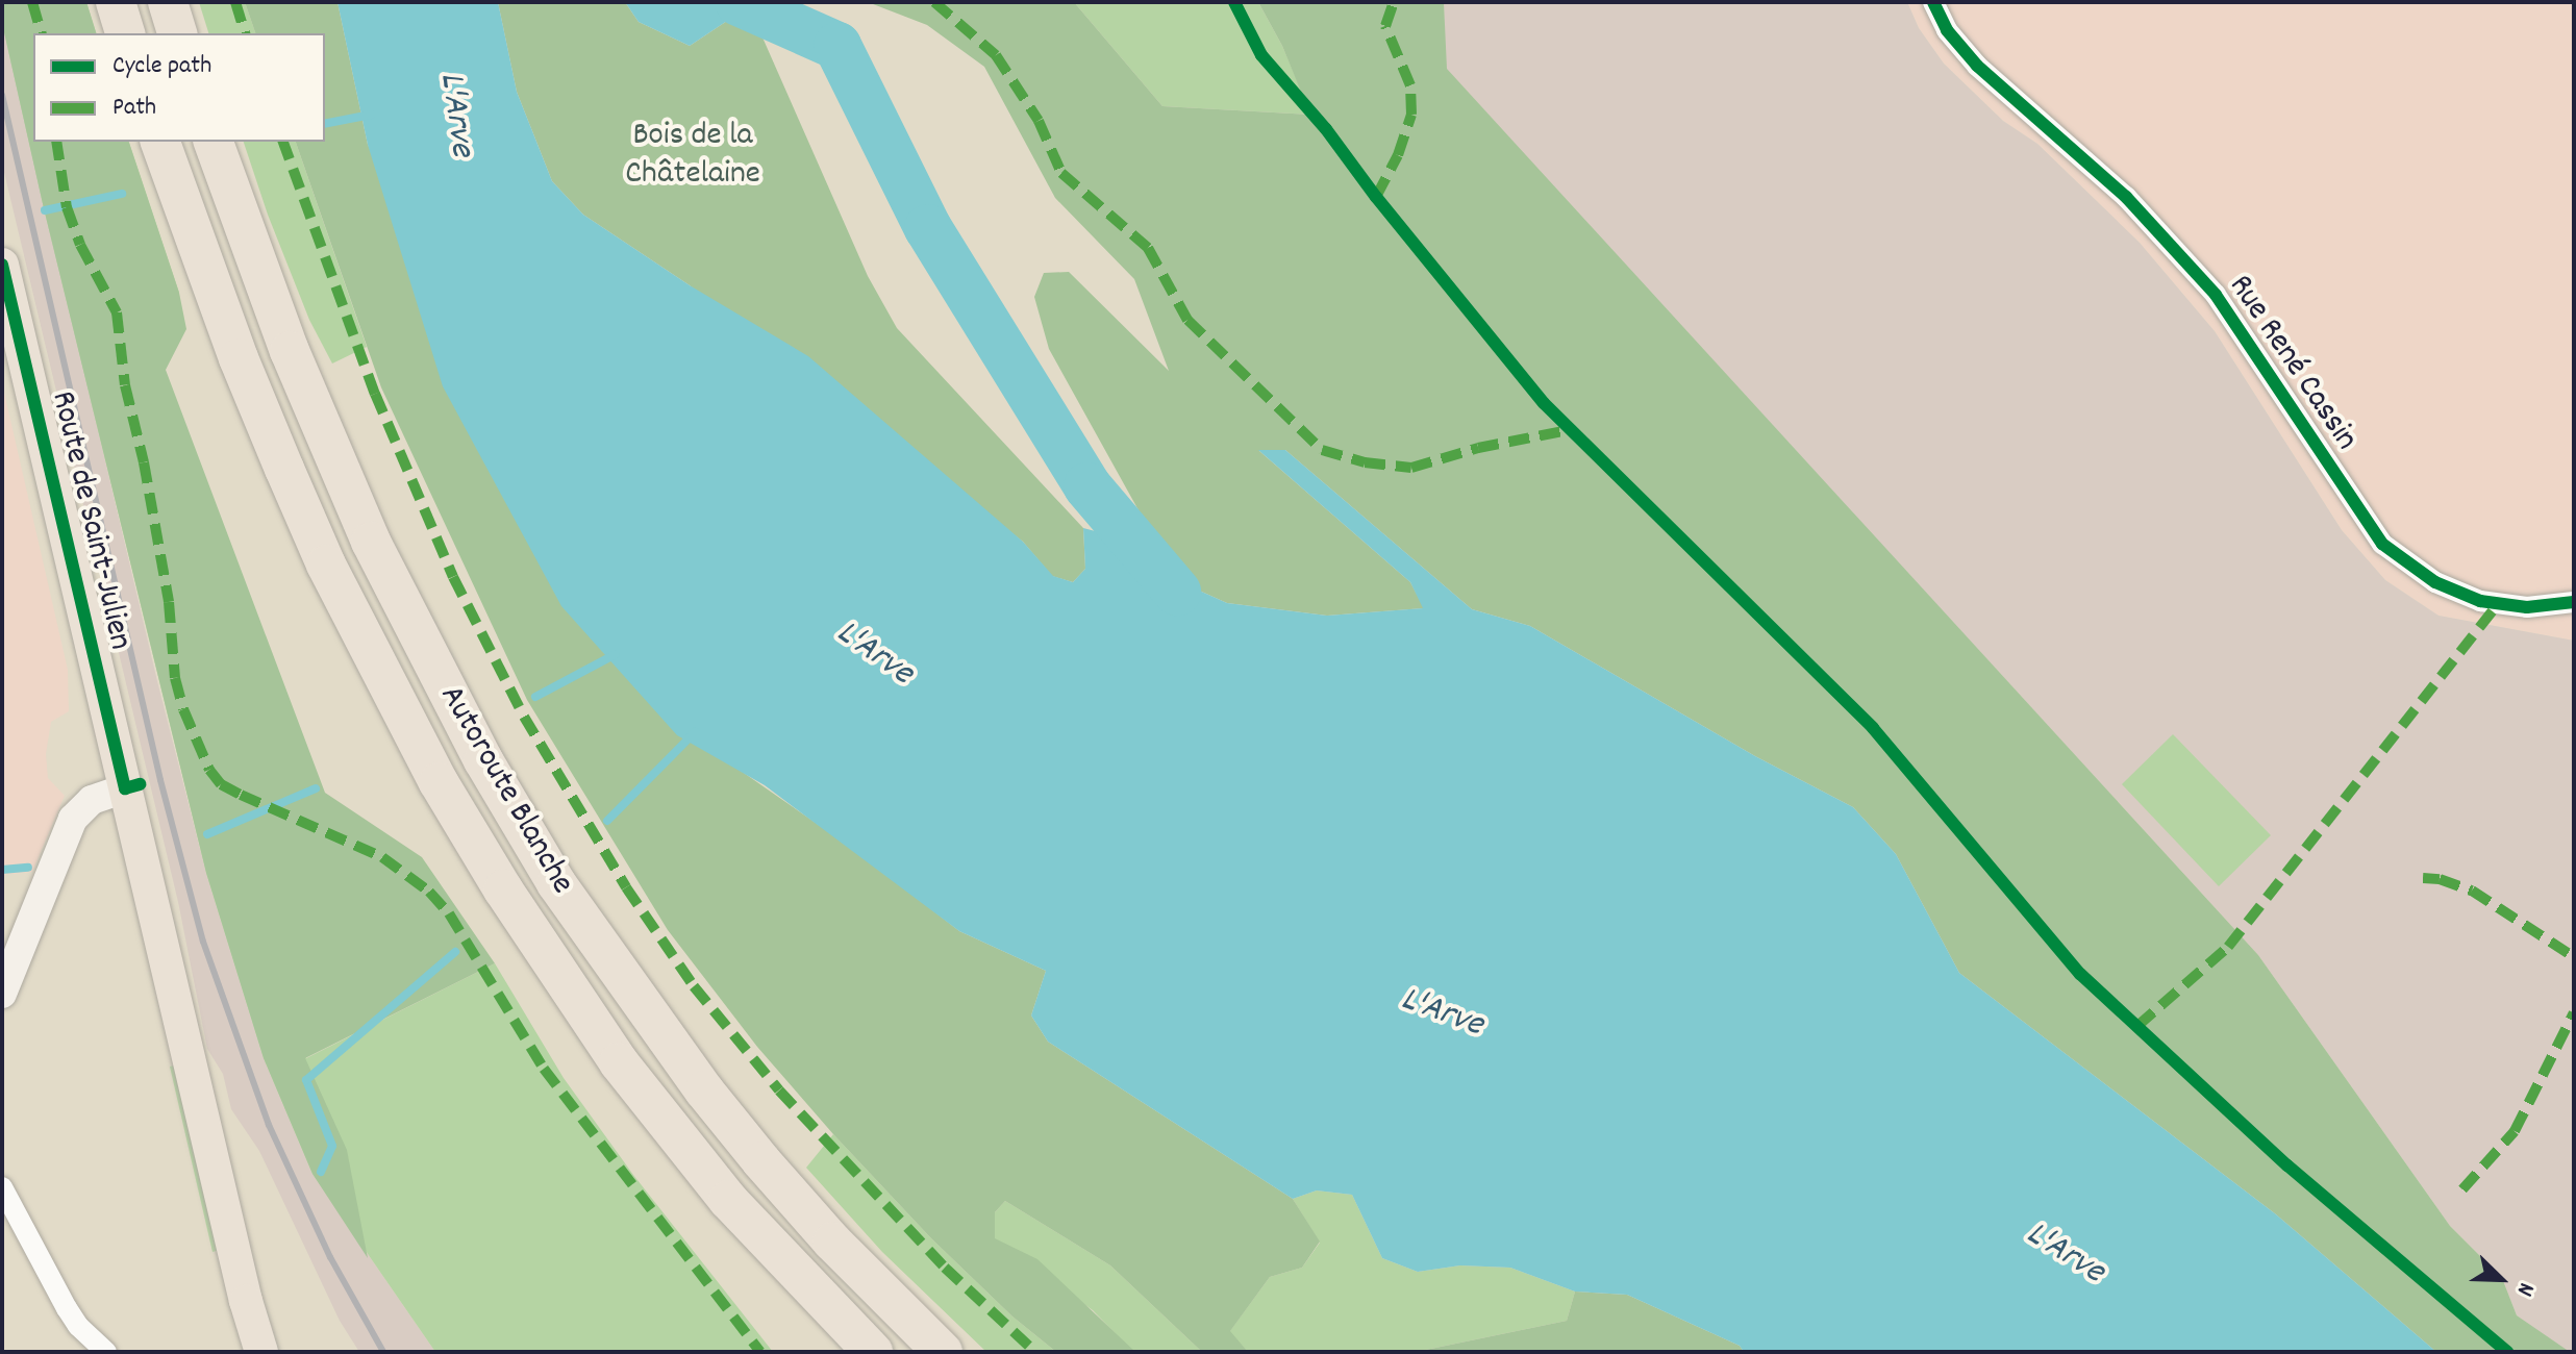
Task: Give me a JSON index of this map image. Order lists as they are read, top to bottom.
{
  "streets": {
    "highway": ["Autoroute Blanche"],
    "main road": ["Route de Saint-Julien"],
    "street": ["Rue René Cassin"]
  },
  "water": ["L'Arve"],
  "parks": ["Bois de la Châtelaine"],
  "legend": ["Cycle path", "Path"],
  "north": "bottom right"
}
